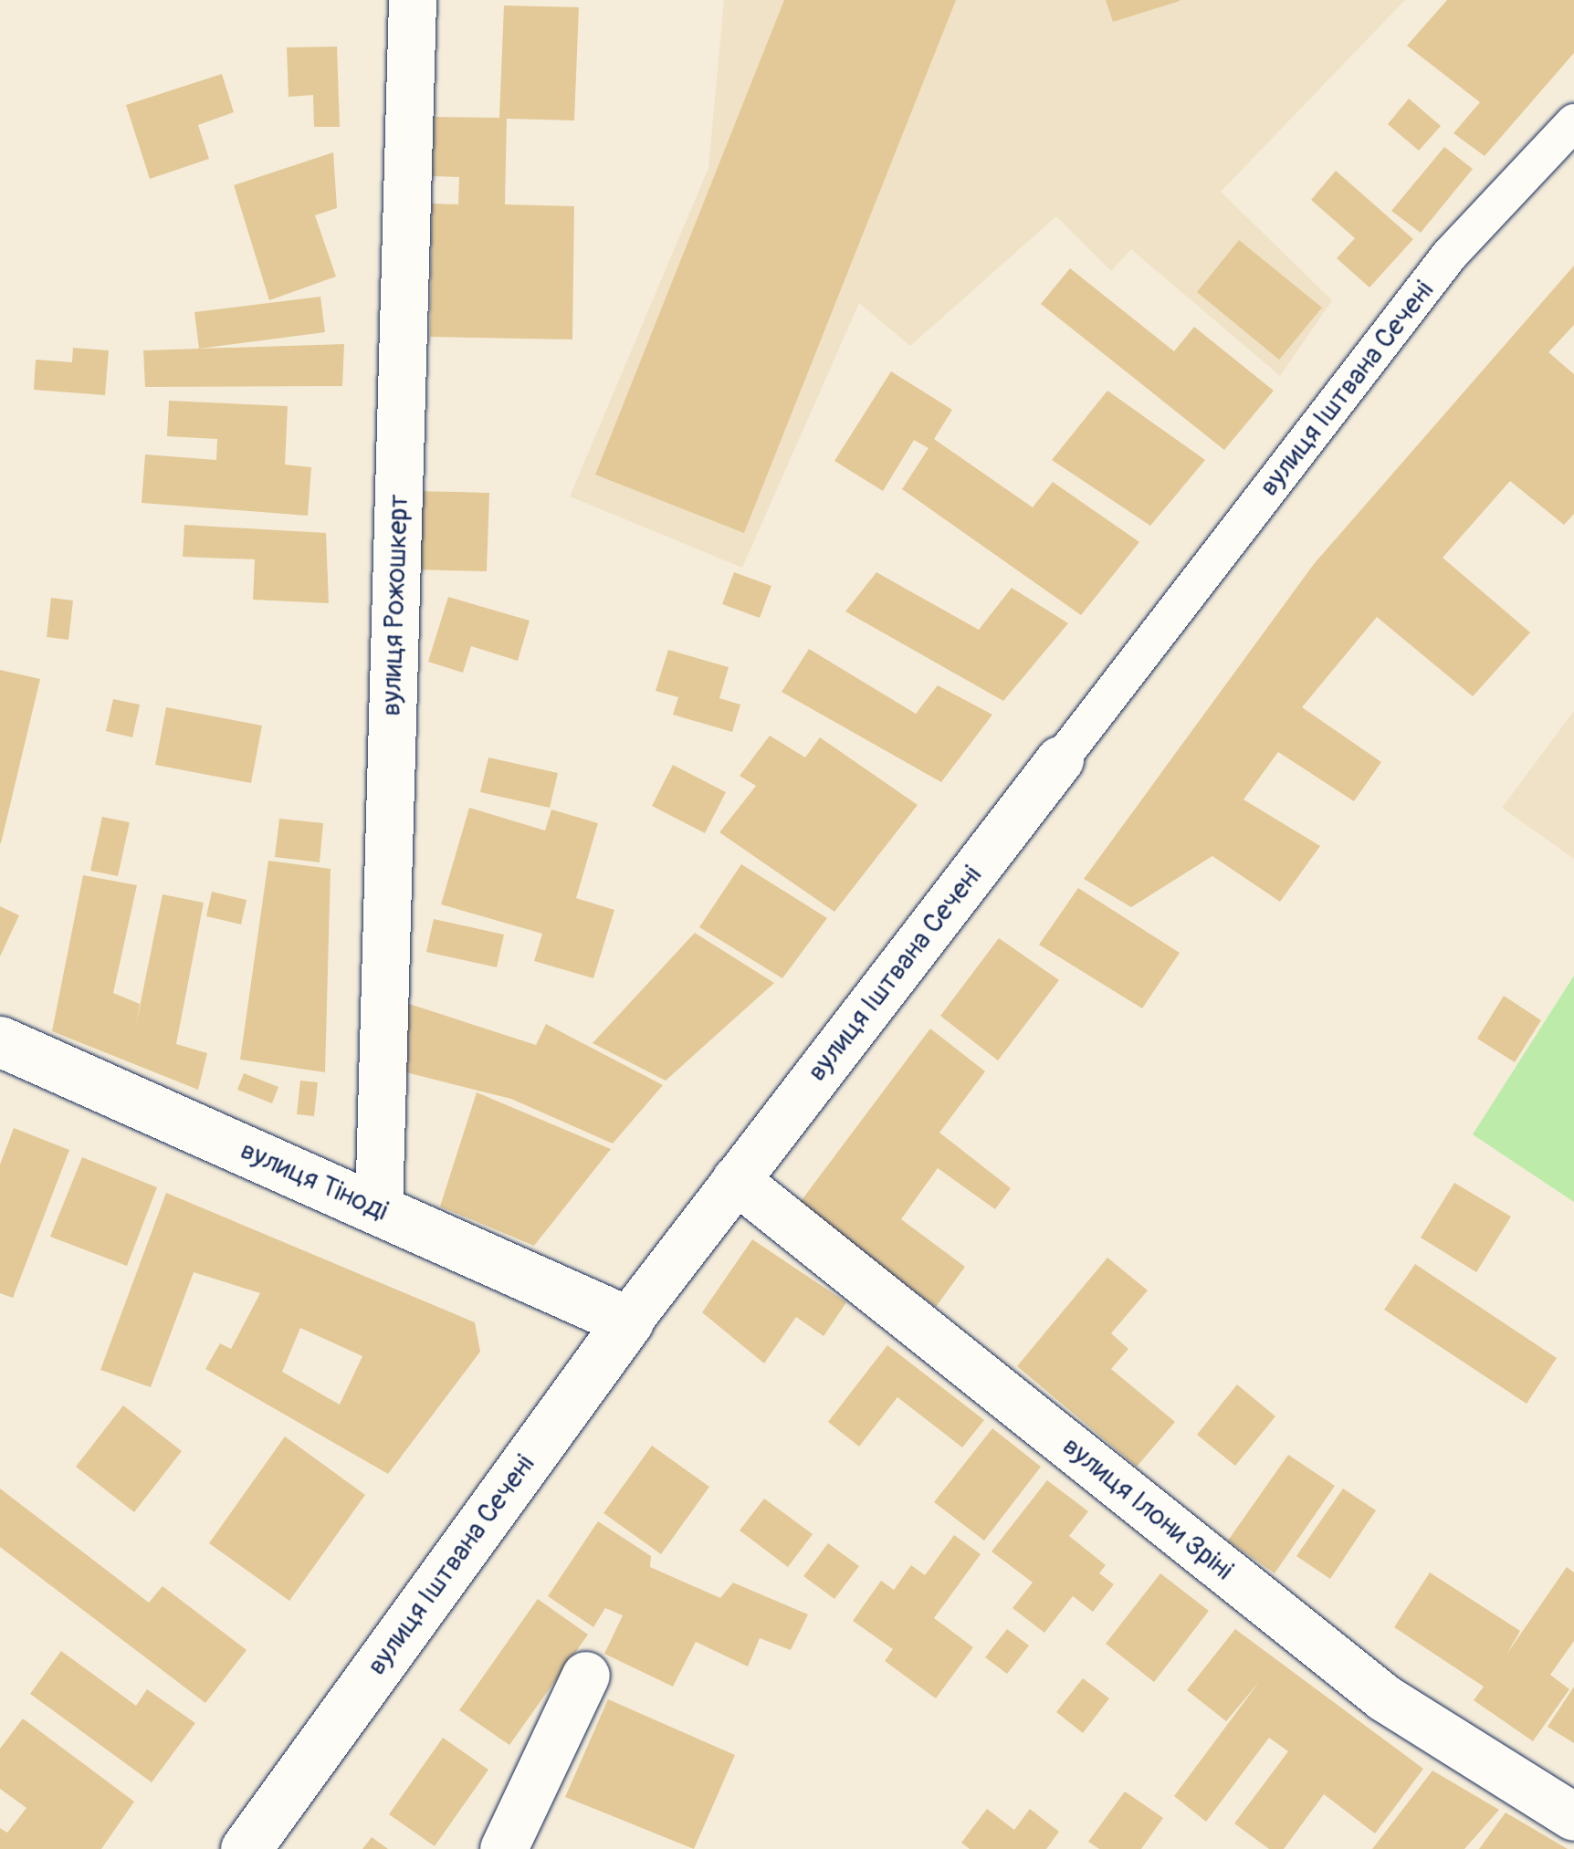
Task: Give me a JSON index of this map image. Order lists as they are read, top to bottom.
{
  "streets": {
    "street": [
      "вулиця Іштвана Сечені",
      "вулиця Рожошкерт",
      "вулиця Тіноді",
      "вулиця Ілони Зріні"
    ]
  },
  "crossings": [
    ["вулиця Іштвана Сечені", "вулиця Тіноді"],
    ["вулиця Іштвана Сечені", "вулиця Ілони Зріні"],
    ["вулиця Рожошкерт", "вулиця Тіноді"]
  ]
}
